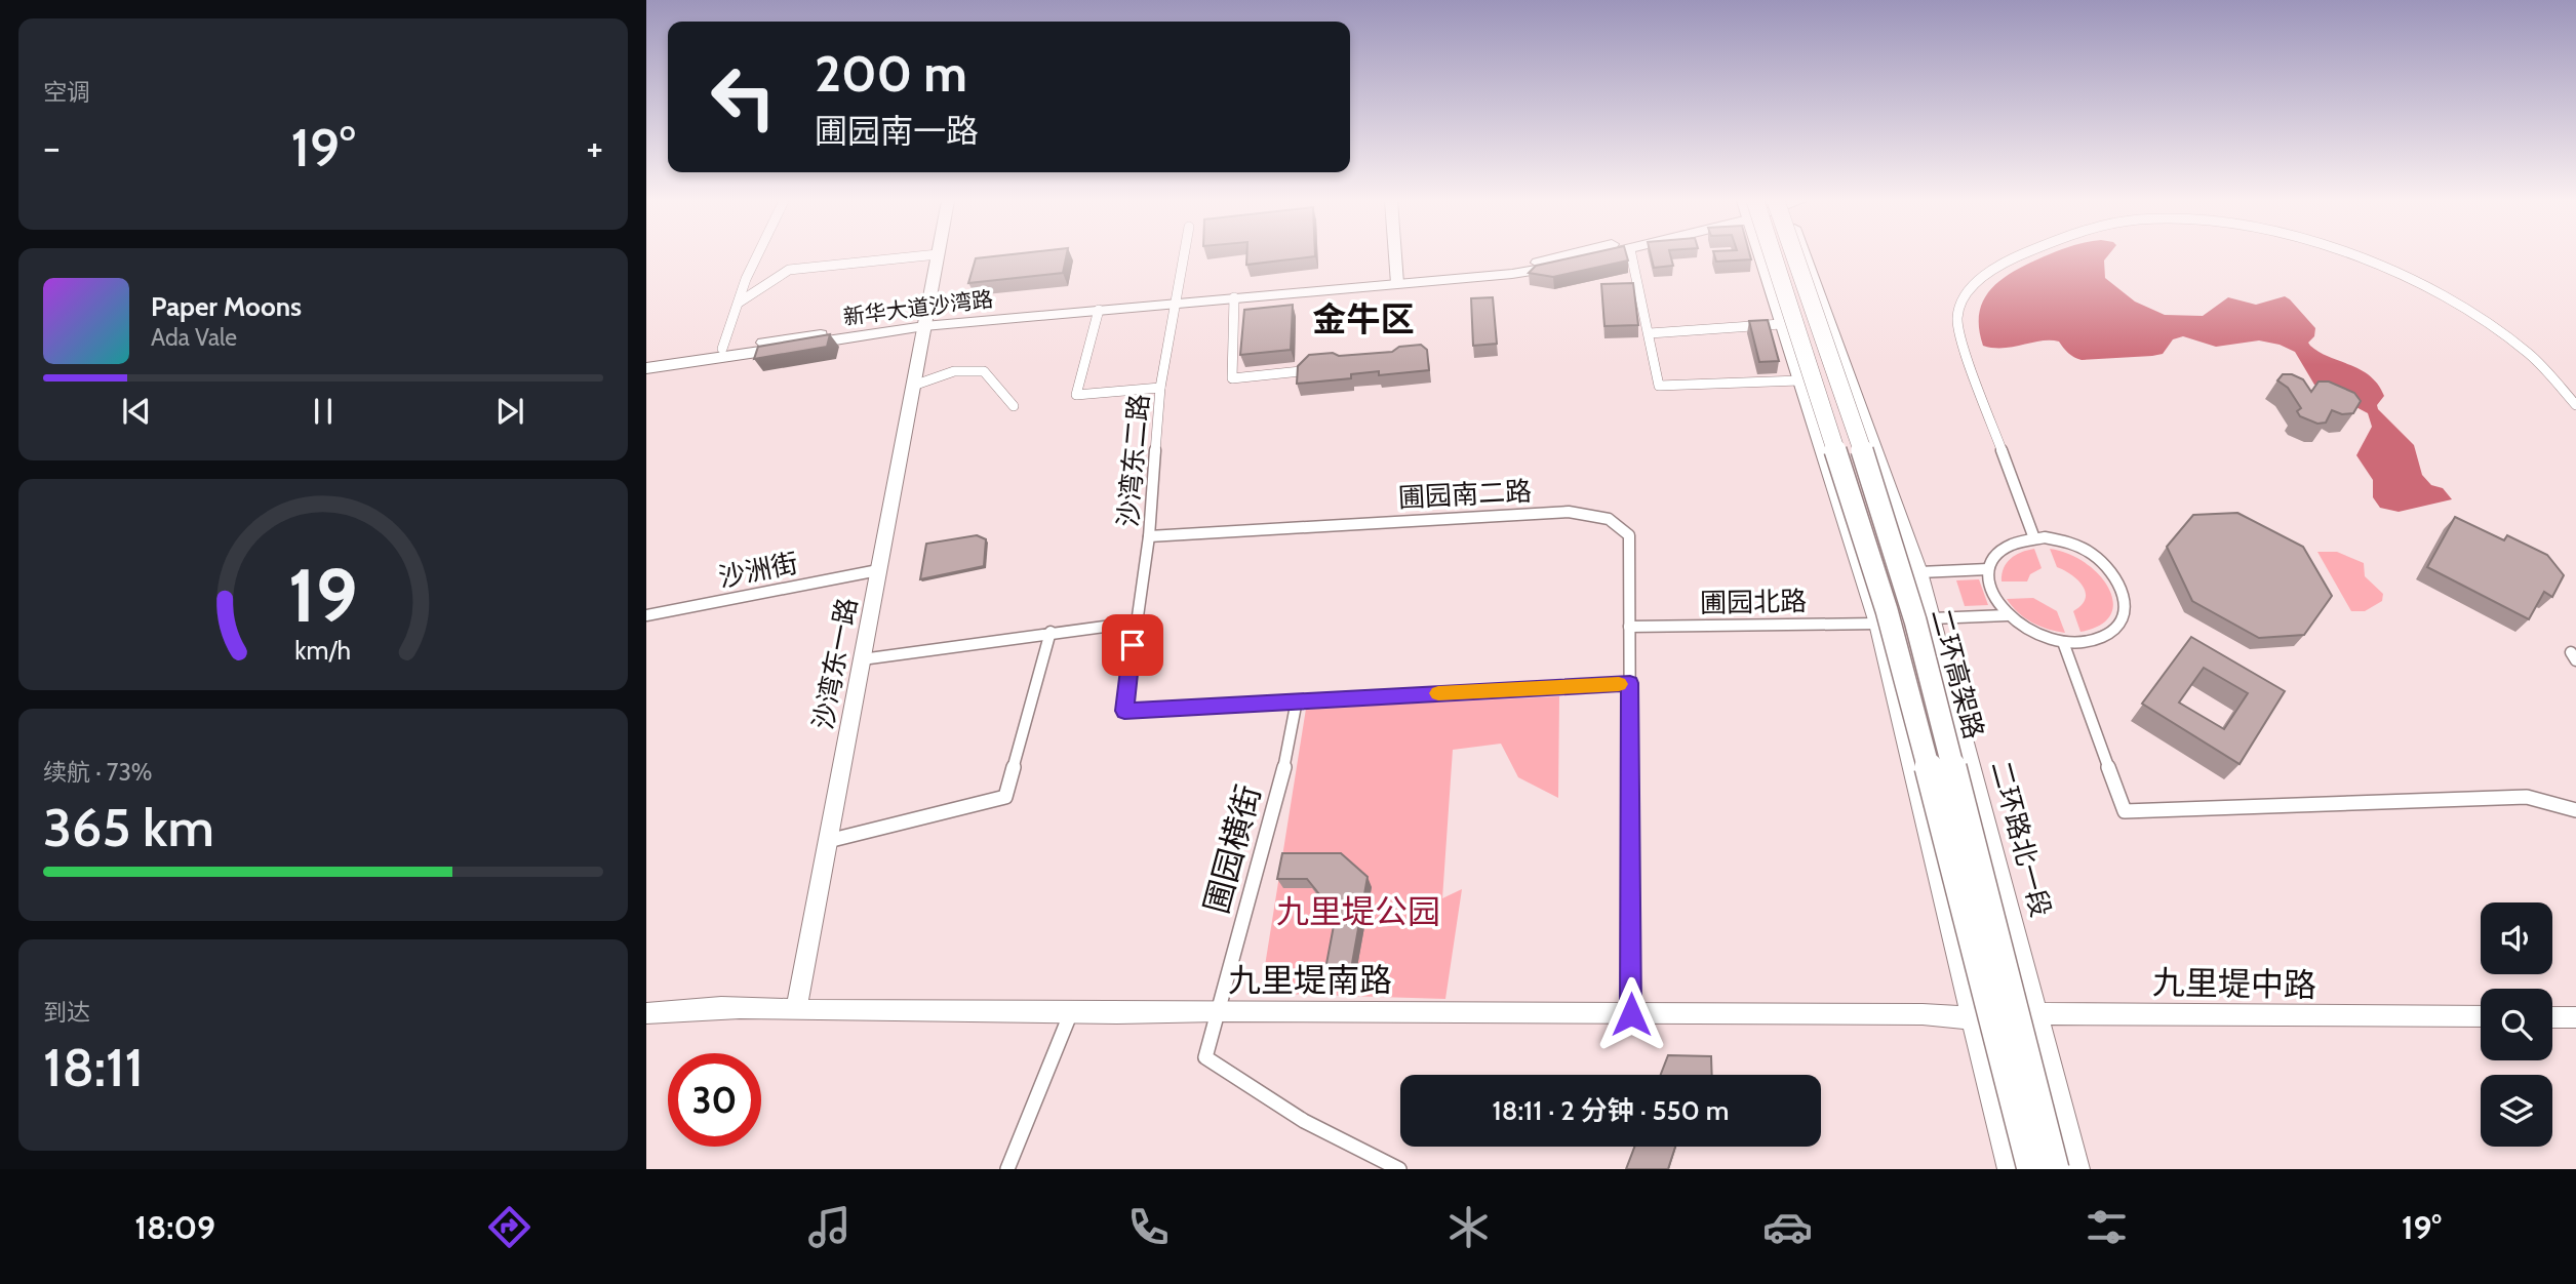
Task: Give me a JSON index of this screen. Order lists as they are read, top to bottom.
{
  "streets": {
    "highway": ["二环高架路"],
    "main road": ["新华大道沙湾路"],
    "street": [
      "沙湾东二路",
      "圃园南二路",
      "沙洲街",
      "圃园北路",
      "沙湾东一路",
      "二环路北一段",
      "圃园横街",
      "九里堤南路",
      "九里堤中路"
    ]
  },
  "crossings": [
    ["新华大道沙湾路", "沙湾东二路"],
    ["新华大道沙湾路", "沙湾东一路"],
    ["沙湾东二路", "圃园南二路"],
    ["沙湾东二路", "圃园横街"],
    ["圃园南二路", "圃园北路"],
    ["圃园南二路", "九里堤南路"],
    ["沙洲街", "沙湾东一路"],
    ["沙湾东一路", "九里堤南路"],
    ["二环路北一段", "九里堤中路"],
    ["圃园横街", "九里堤南路"],
    ["九里堤南路", "九里堤中路"]
  ],
  "districts": ["金牛区"],
  "parks": ["九里堤公园"],
  "page": {
    "tile": [
      "空调",
      ["续航 · 73%", "365 km"],
      ["到达", "18:11"]
    ],
    "turn": ["200 m", "圃园南一路"],
    "heat": ["−", "19°", "+"],
    "song": ["Paper Moons", "Ada Vale"],
    "limit": "30",
    "trip": "18:11 · 2 分钟 · 550 m",
    "tabs": ["18:09", "19°"],
    "gauge": ["19", "km/h"]
  }
}
